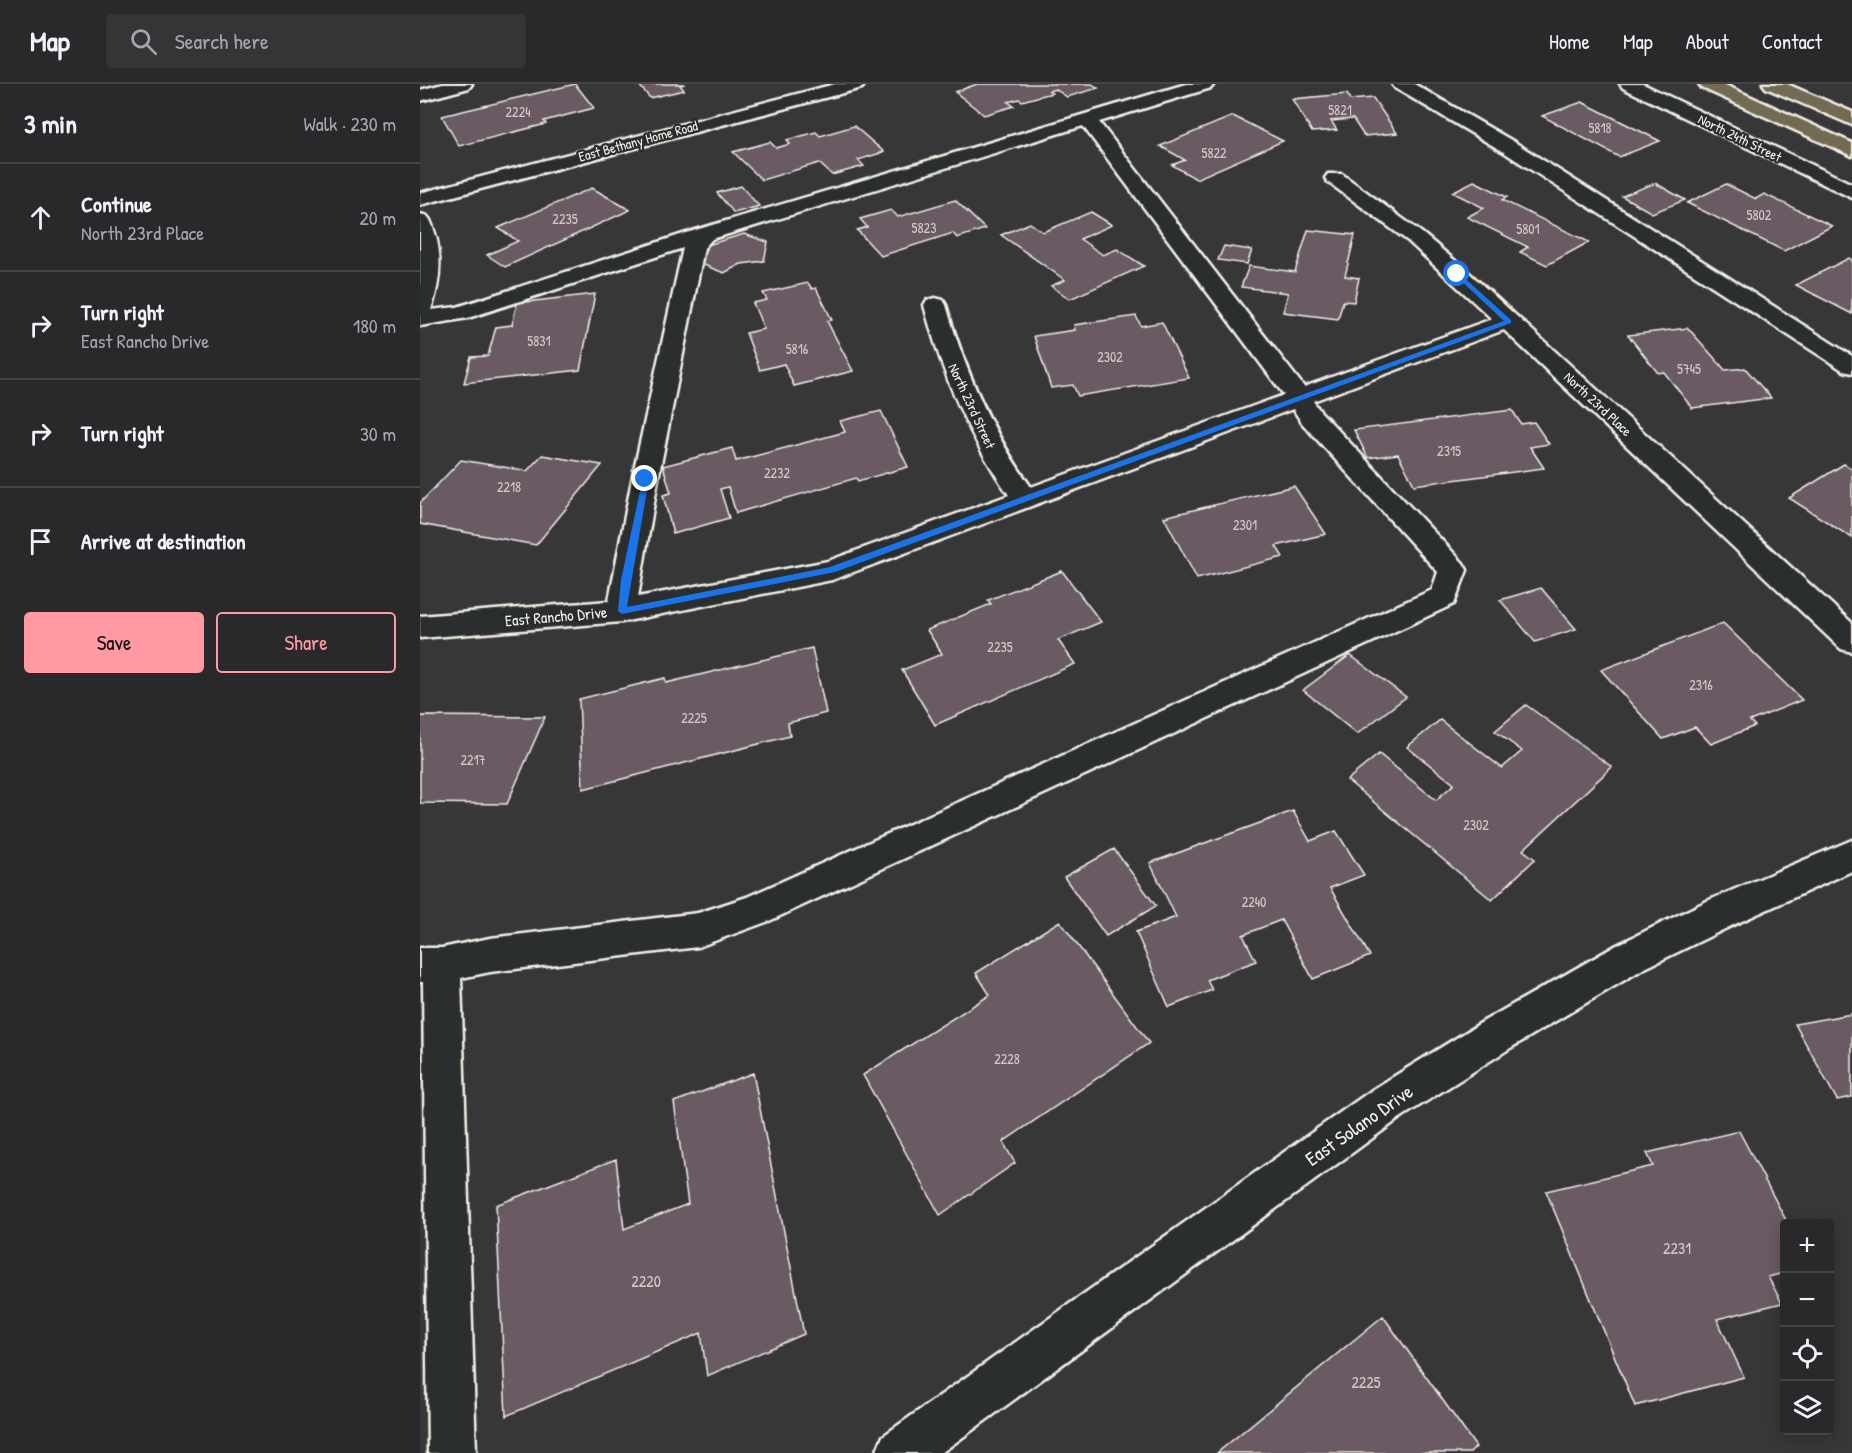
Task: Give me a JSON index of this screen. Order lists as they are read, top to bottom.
{
  "streets": {
    "street": [
      "North 24th Street",
      "East Bethany Home Road",
      "North 23rd Place",
      "North 23rd Street",
      "East Rancho Drive",
      "East Solano Drive"
    ]
  },
  "crossings": [
    ["North 23rd Place", "East Rancho Drive"],
    ["North 23rd Street", "East Rancho Drive"]
  ],
  "house_numbers": [
    "5821",
    "2224",
    "5818",
    "5822",
    "5802",
    "2235",
    "5823",
    "5801",
    "5831",
    "5816",
    "2302",
    "5745",
    "2315",
    "2232",
    "2218",
    "2301",
    "2235",
    "2316",
    "2225",
    "2217",
    "2302",
    "2240",
    "2228",
    "2231",
    "2220",
    "2225"
  ],
  "page": {
    "header": "Map",
    "search": "Search here",
    "nav": [
      "Home",
      "Map",
      "About",
      "Contact"
    ],
    "heading": ["3 min", "Walk · 230 m"],
    "list": [
      ["Continue", "North 23rd Place", "20 m"],
      ["Turn right", "East Rancho Drive", "180 m"],
      ["Turn right", "30 m"],
      "Arrive at destination"
    ],
    "buttons": ["Save", "Share"],
    "map_buttons": ["+", "−"]
  }
}
